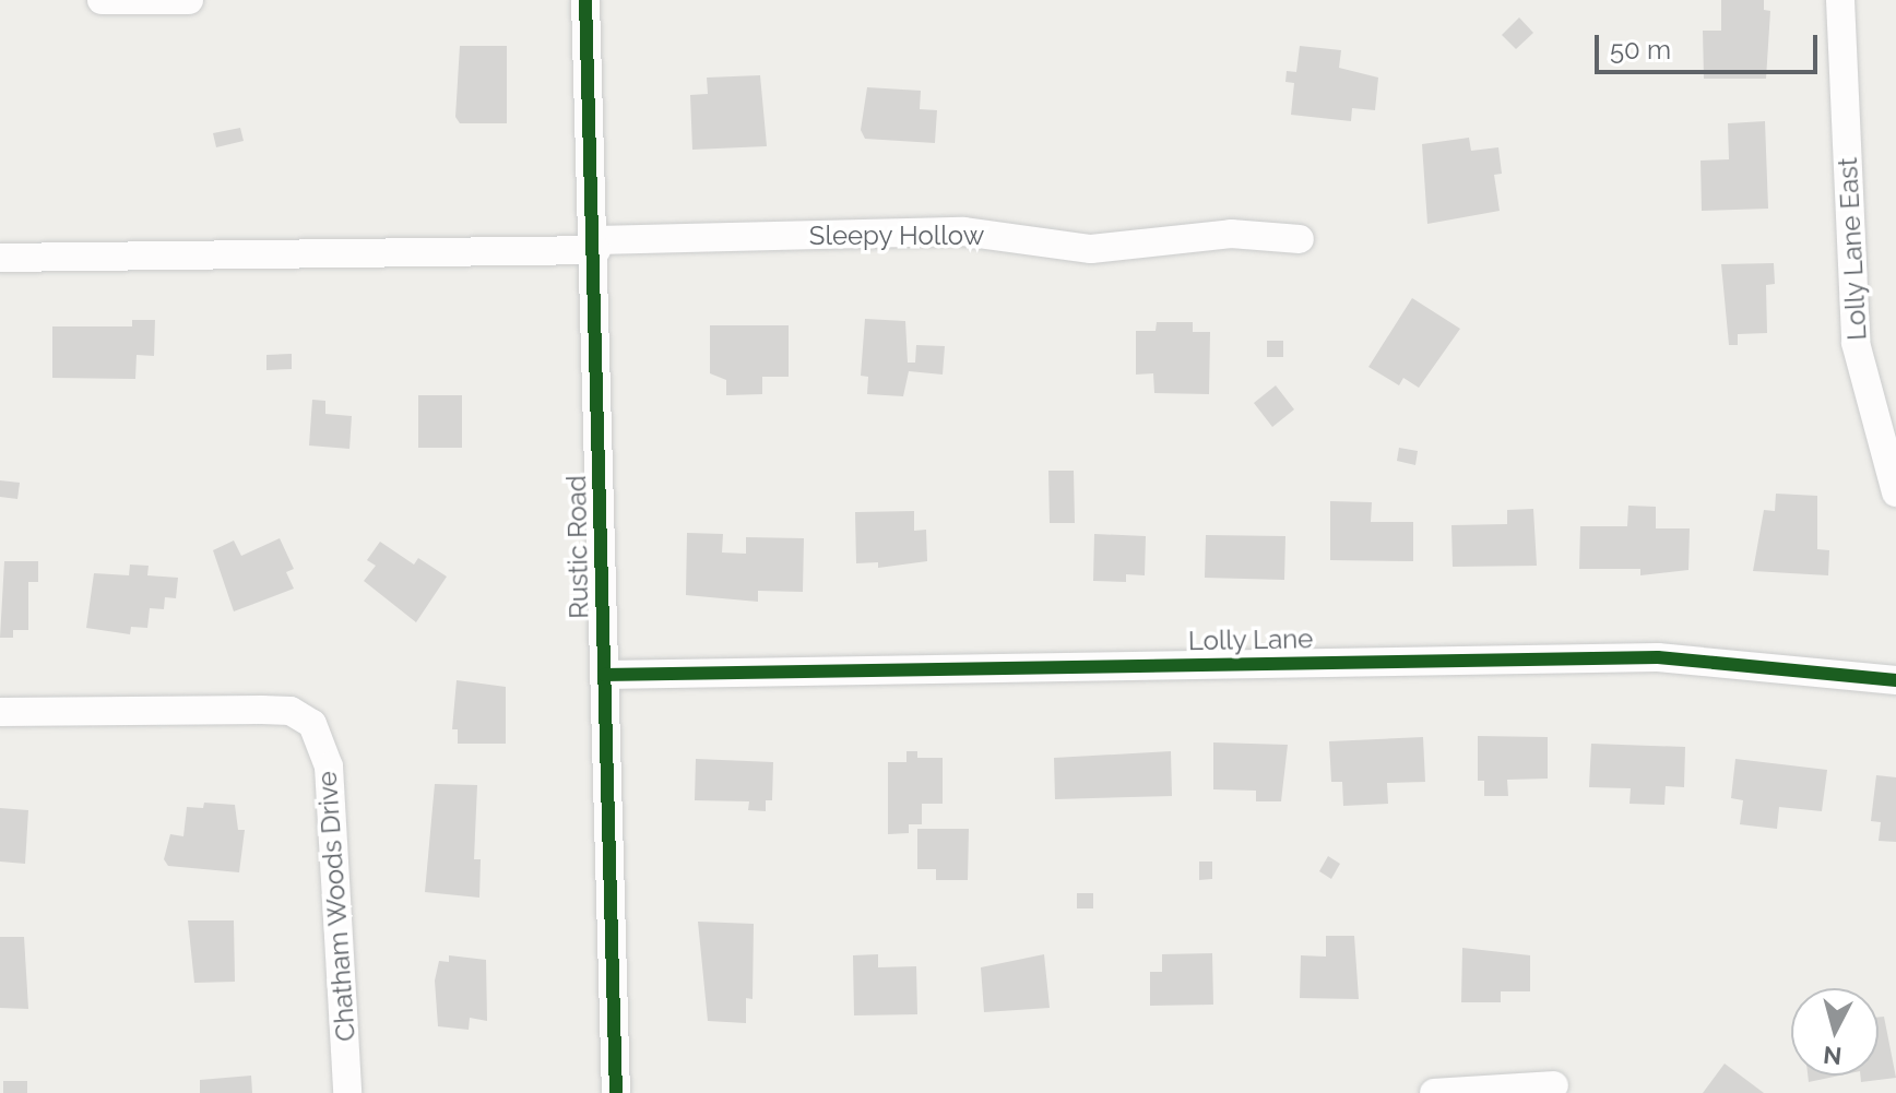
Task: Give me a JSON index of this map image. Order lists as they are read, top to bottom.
{
  "streets": {
    "street": [
      "Sleepy Hollow",
      "Lolly Lane East",
      "Rustic Road",
      "Lolly Lane",
      "Chatham Woods Drive"
    ]
  },
  "crossings": [
    ["Sleepy Hollow", "Rustic Road"],
    ["Rustic Road", "Lolly Lane"]
  ],
  "scale_bar": "50 m",
  "north": "bottom"
}
